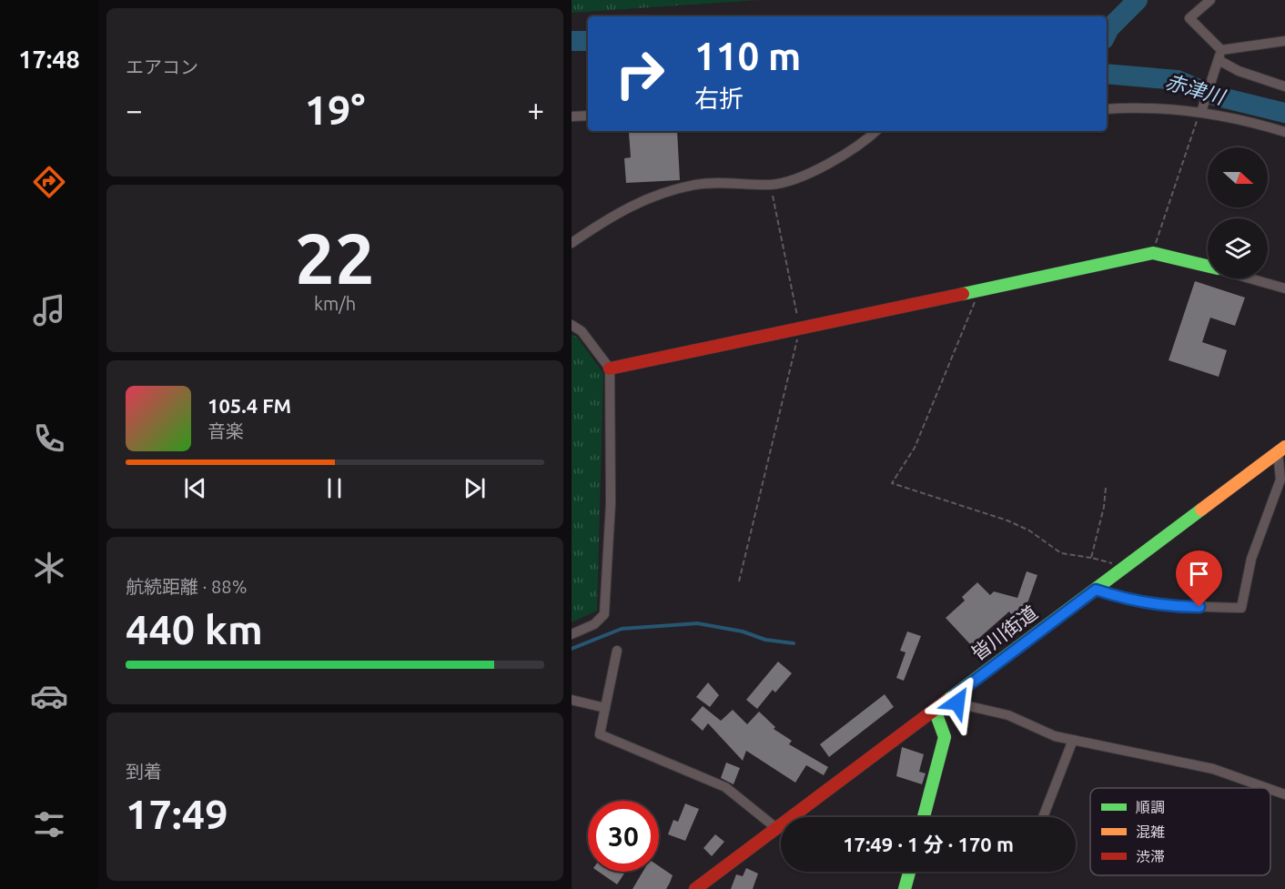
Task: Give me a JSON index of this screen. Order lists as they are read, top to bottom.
{
  "streets": {
    "street": ["皆川街道"]
  },
  "water": ["赤津川"],
  "legend": ["順調", "混雑", "渋滞"],
  "north": "right",
  "page": {
    "tabs": "17:48",
    "tile": [
      "エアコン",
      ["22", "km/h"],
      ["航続距離 · 88%", "440 km"],
      ["到着", "17:49"]
    ],
    "turn": ["110 m", "右折"],
    "heat": ["−", "19°", "+"],
    "song": ["105.4 FM", "音楽"],
    "limit": "30",
    "trip": "17:49 · 1 分 · 170 m"
  }
}
